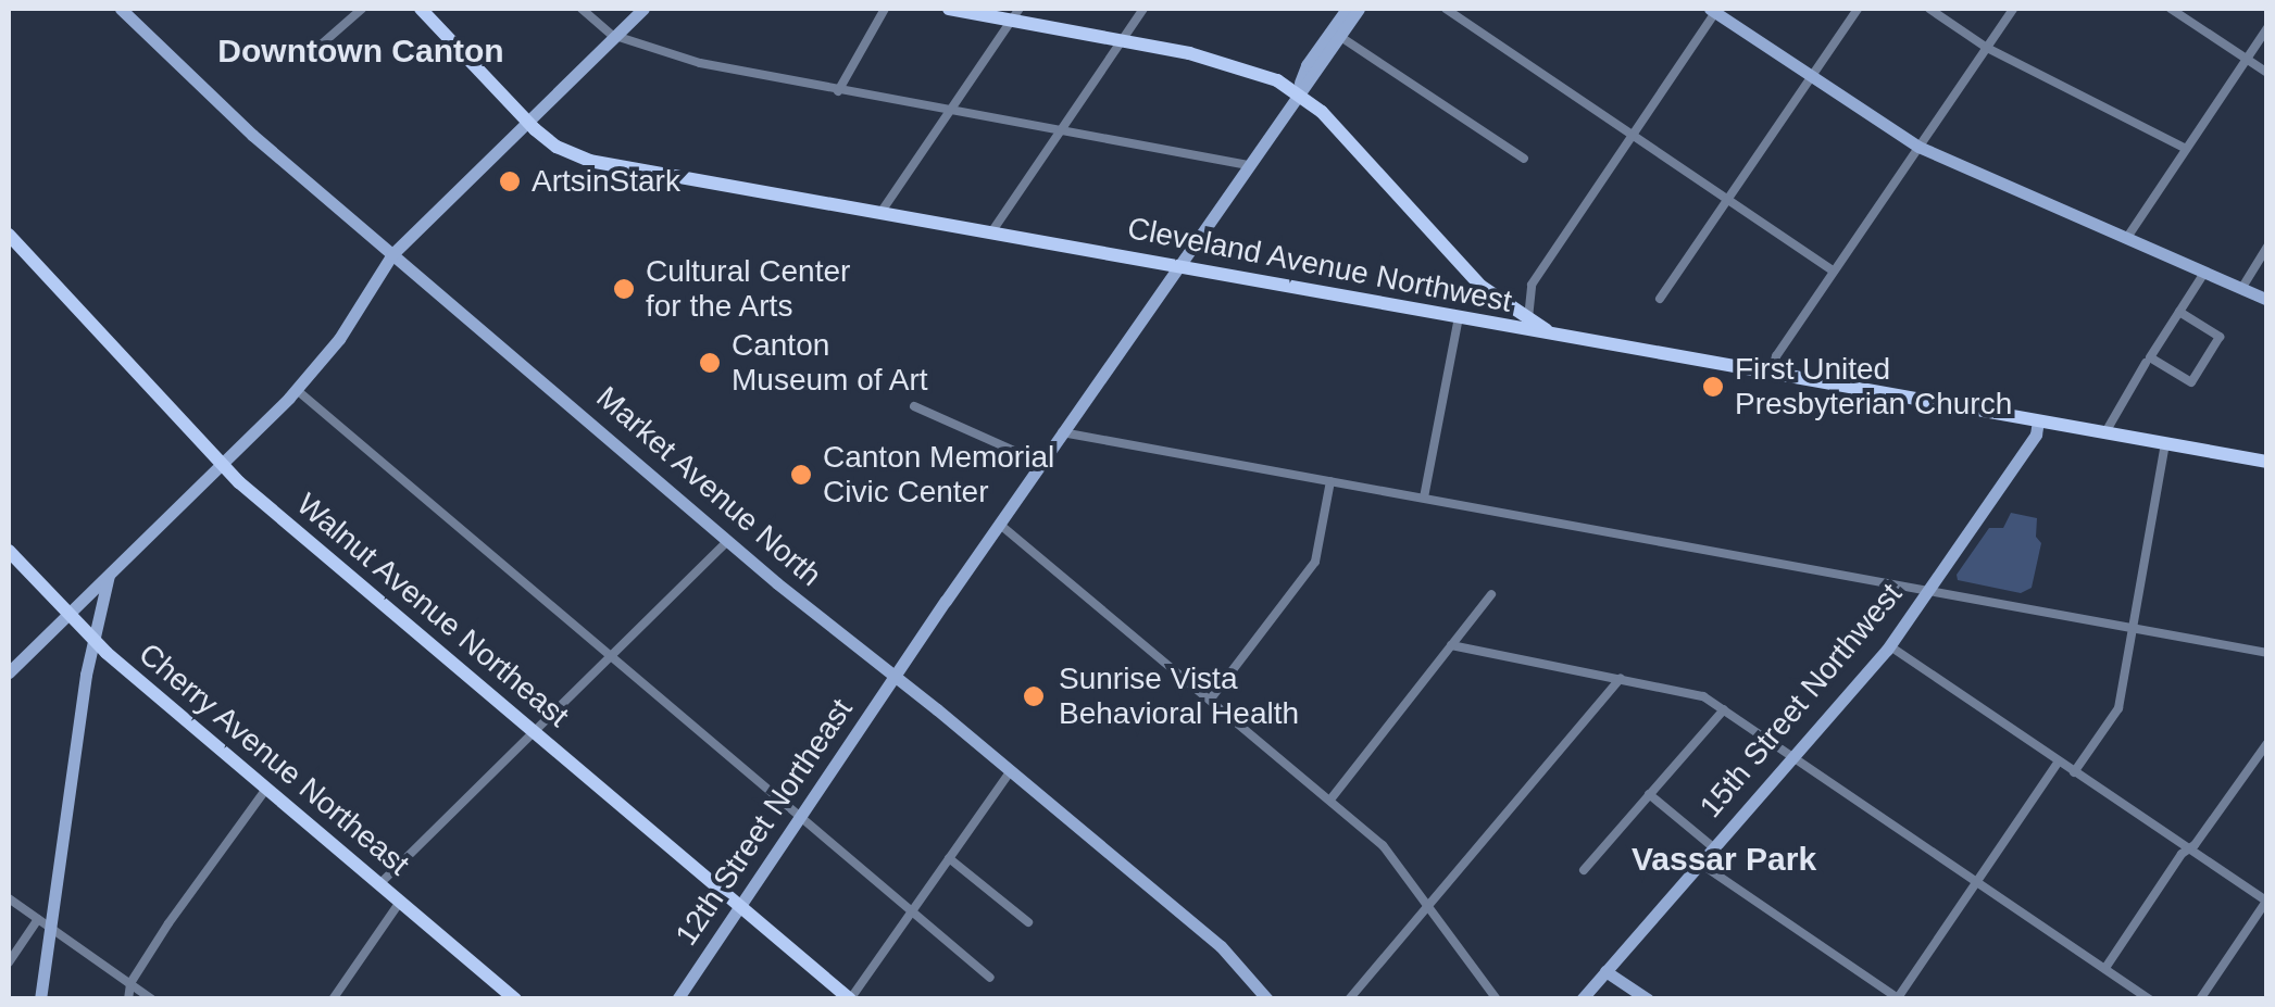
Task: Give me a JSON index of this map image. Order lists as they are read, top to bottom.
{
  "streets": {
    "main road": ["Cleveland Avenue Northwest", "Walnut Avenue Northeast", "Cherry Avenue Northeast"],
    "street": ["Market Avenue North", "15th Street Northwest", "12th Street Northeast"]
  },
  "crossings": [
    ["Cleveland Avenue Northwest", "15th Street Northwest"],
    ["Cleveland Avenue Northwest", "12th Street Northeast"],
    ["Market Avenue North", "12th Street Northeast"],
    ["Walnut Avenue Northeast", "12th Street Northeast"]
  ],
  "districts": ["Downtown Canton", "Vassar Park"],
  "places": [
    "ArtsinStark",
    "Cultural Center for the Arts",
    "Canton Museum of Art",
    "First United Presbyterian Church",
    "Canton Memorial Civic Center",
    "Sunrise Vista Behavioral Health"
  ]
}
